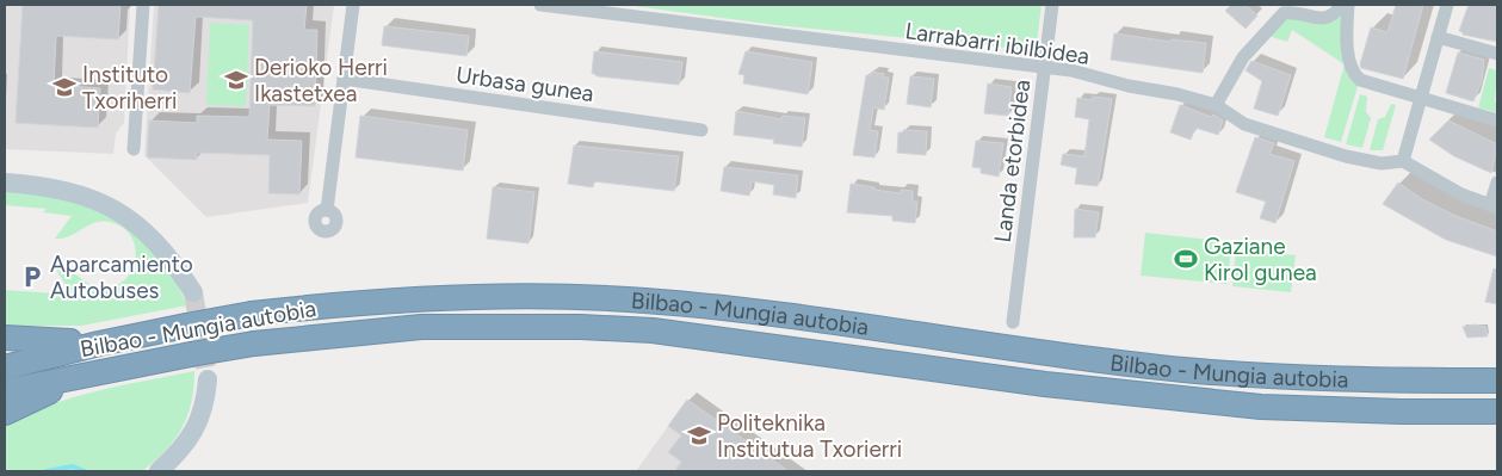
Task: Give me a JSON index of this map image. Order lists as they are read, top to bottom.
{
  "streets": {
    "highway": ["Bilbao - Mungia autobia"],
    "street": ["Larrabarri ibilbidea", "Urbasa gunea", "Landa etorbidea"]
  },
  "crossings": [
    ["Larrabarri ibilbidea", "Landa etorbidea"]
  ],
  "places": {
    "school or university": ["Derioko Herri Ikastetxea", "Instituto Txoriherri", "Politeknika Institutua Txorierri"],
    "sports": ["Gaziane Kirol gunea"],
    "parking": ["Aparcamiento Autobuses"]
  }
}
